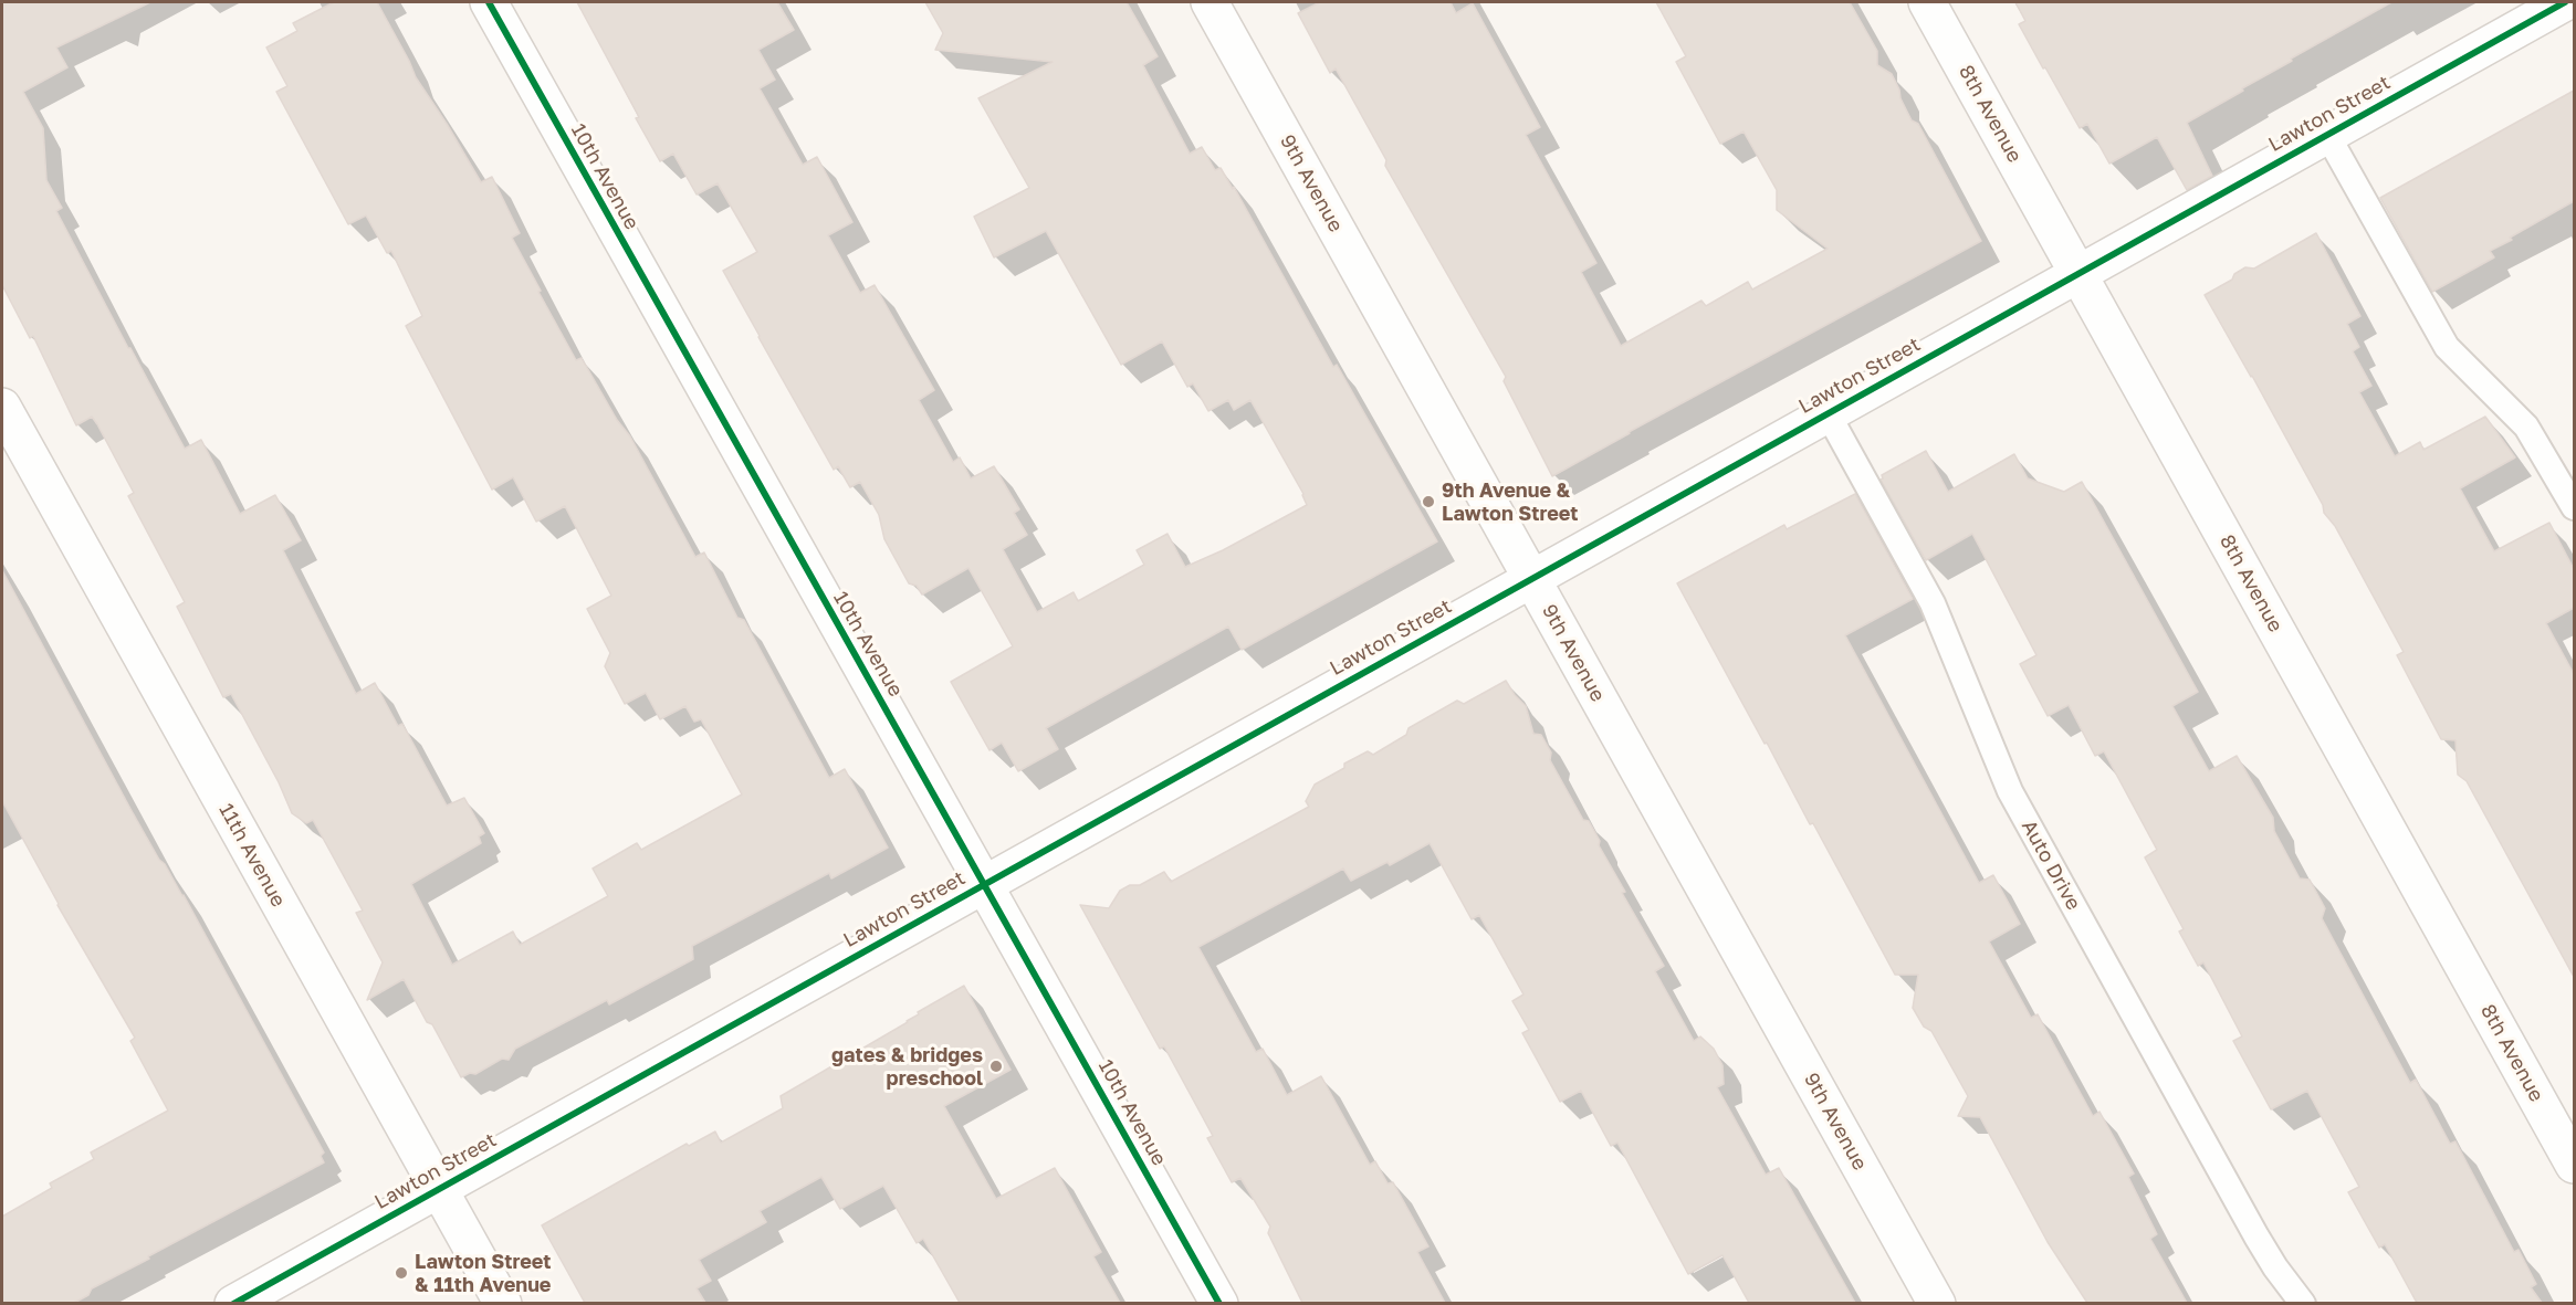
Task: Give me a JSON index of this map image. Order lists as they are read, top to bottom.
{
  "streets": {
    "street": [
      "8th Avenue",
      "Lawton Street",
      "10th Avenue",
      "9th Avenue",
      "11th Avenue"
    ],
    "lane": ["Auto Drive"]
  },
  "crossings": [
    ["8th Avenue", "Lawton Street"],
    ["Lawton Street", "10th Avenue"],
    ["Lawton Street", "9th Avenue"],
    ["Lawton Street", "11th Avenue"],
    ["Lawton Street", "Auto Drive"]
  ],
  "places": ["9th Avenue & Lawton Street", "gates & bridges preschool", "Lawton Street & 11th Avenue"]
}
